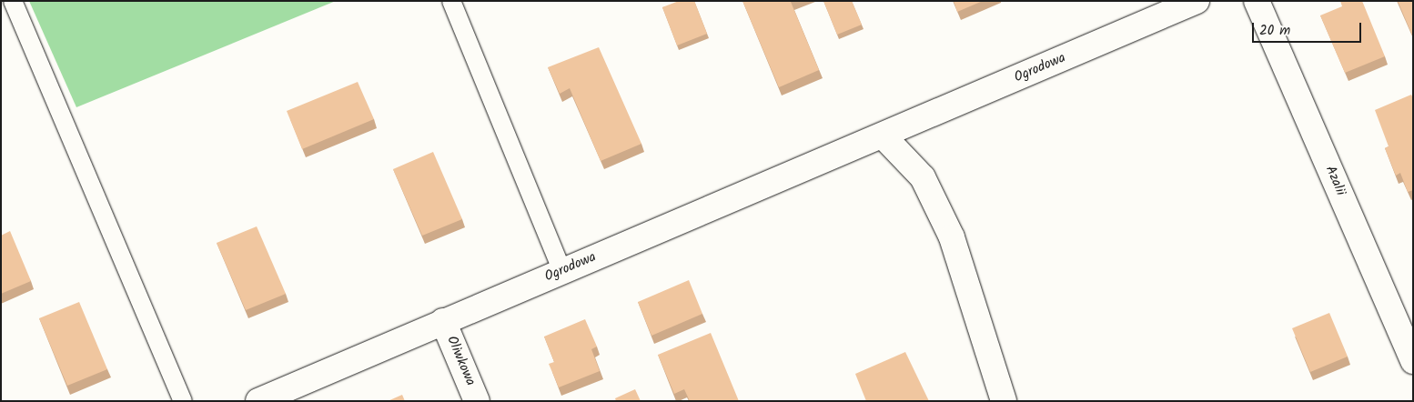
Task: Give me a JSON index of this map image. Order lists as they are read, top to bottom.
{
  "streets": {
    "street": ["Ogrodowa", "Azalii", "Oliwkowa"]
  },
  "crossings": [
    ["Ogrodowa", "Oliwkowa"]
  ],
  "scale_bar": "20 m"
}
